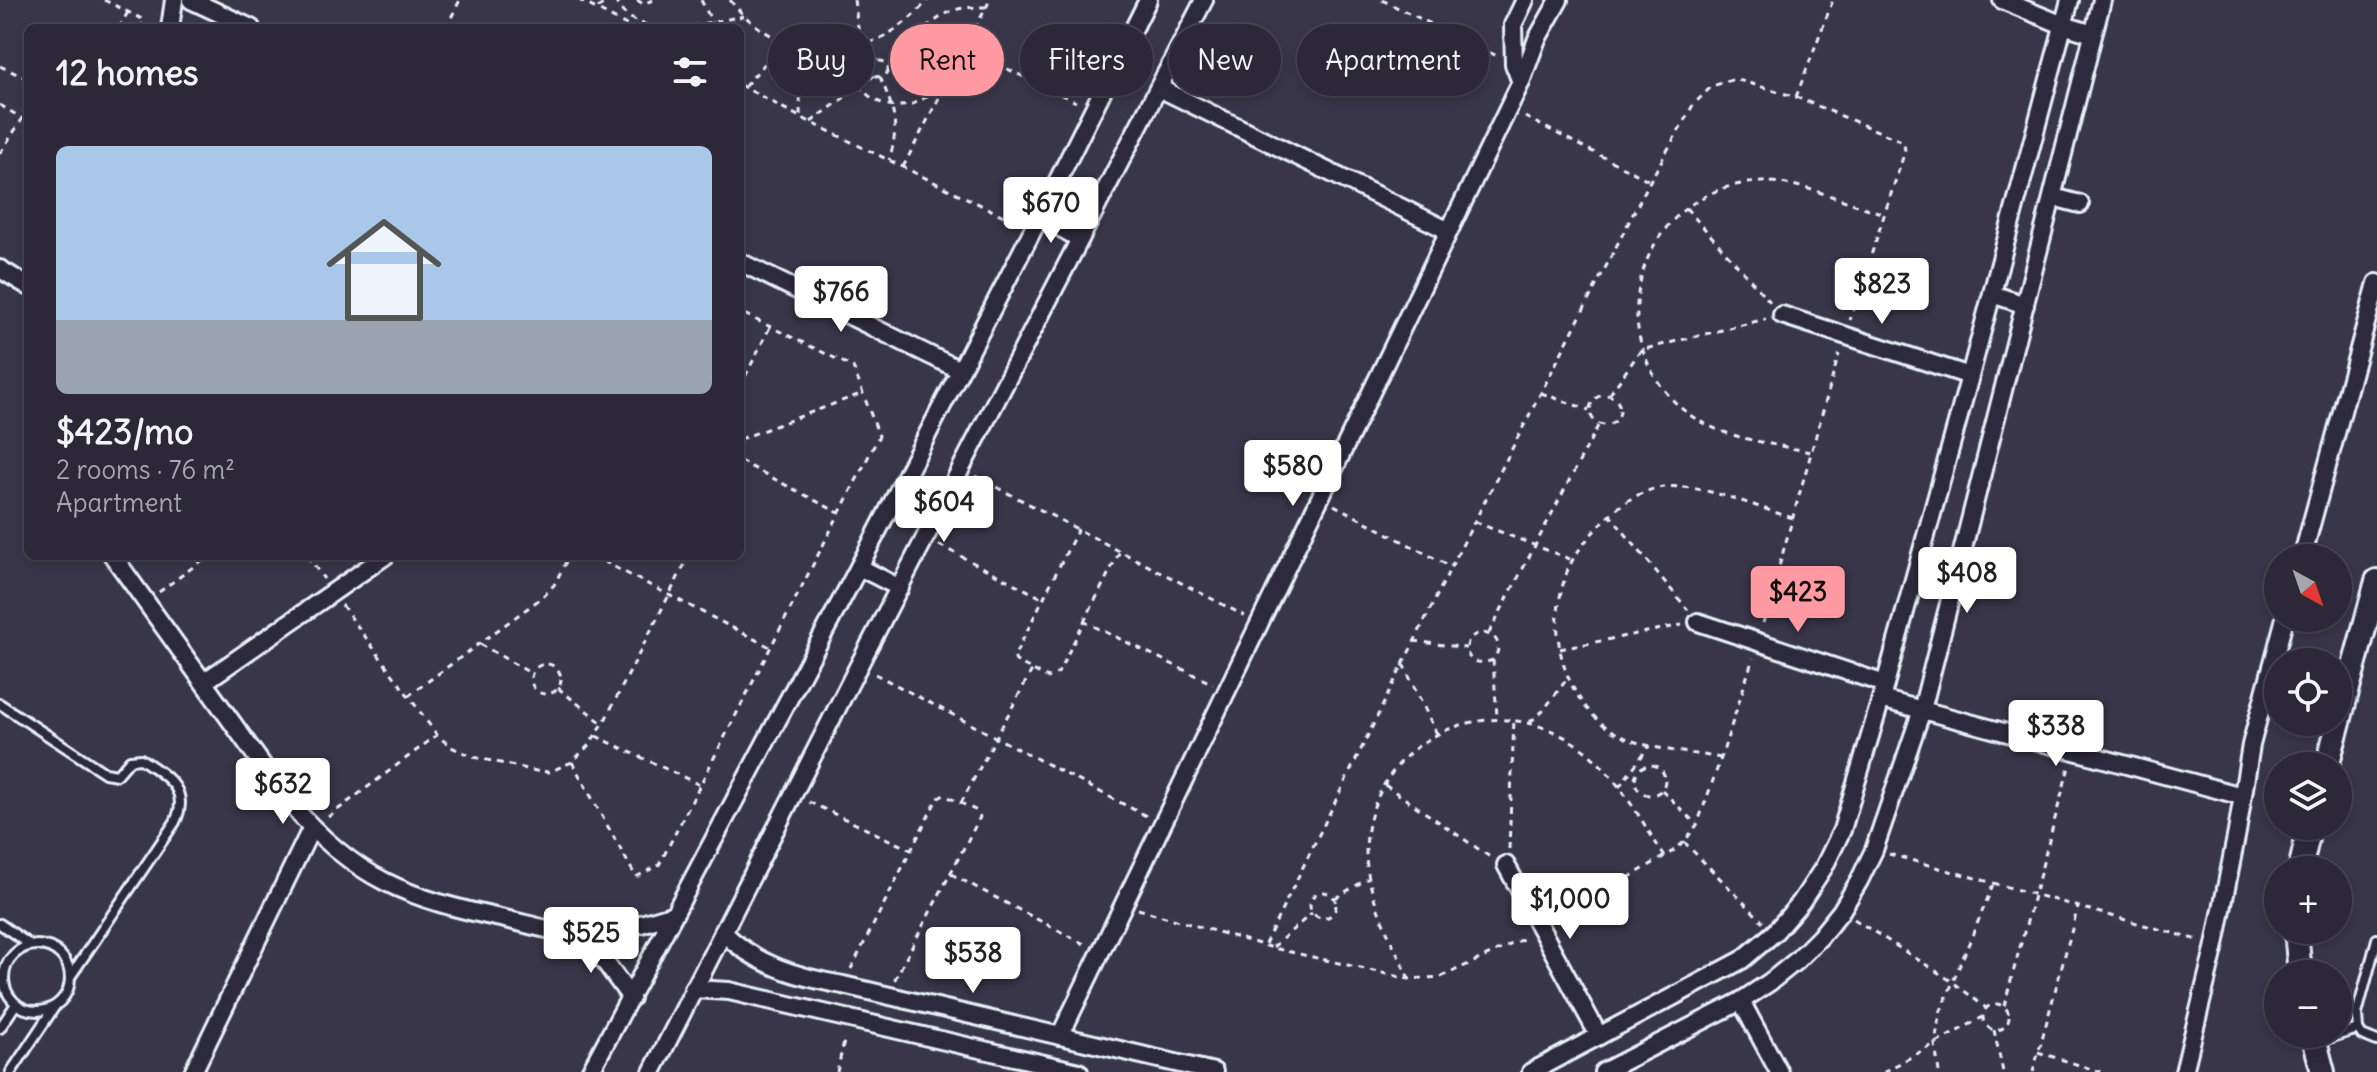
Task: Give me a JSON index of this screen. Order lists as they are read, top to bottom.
{
  "north": "bottom right",
  "page": {
    "chip": [
      "Buy",
      "Rent",
      "Filters",
      "New",
      "Apartment"
    ],
    "heading": "12 homes",
    "list": [
      {
        "name": "$423/mo",
        "note": "2 rooms · 76 m² · Apartment"
      }
    ],
    "price": [
      "$670",
      "$823",
      "$766",
      "$580",
      "$604",
      "$408",
      "$423",
      "$338",
      "$632",
      "$1,000",
      "$525",
      "$538"
    ],
    "map_buttons": ["+", "−"]
  }
}
